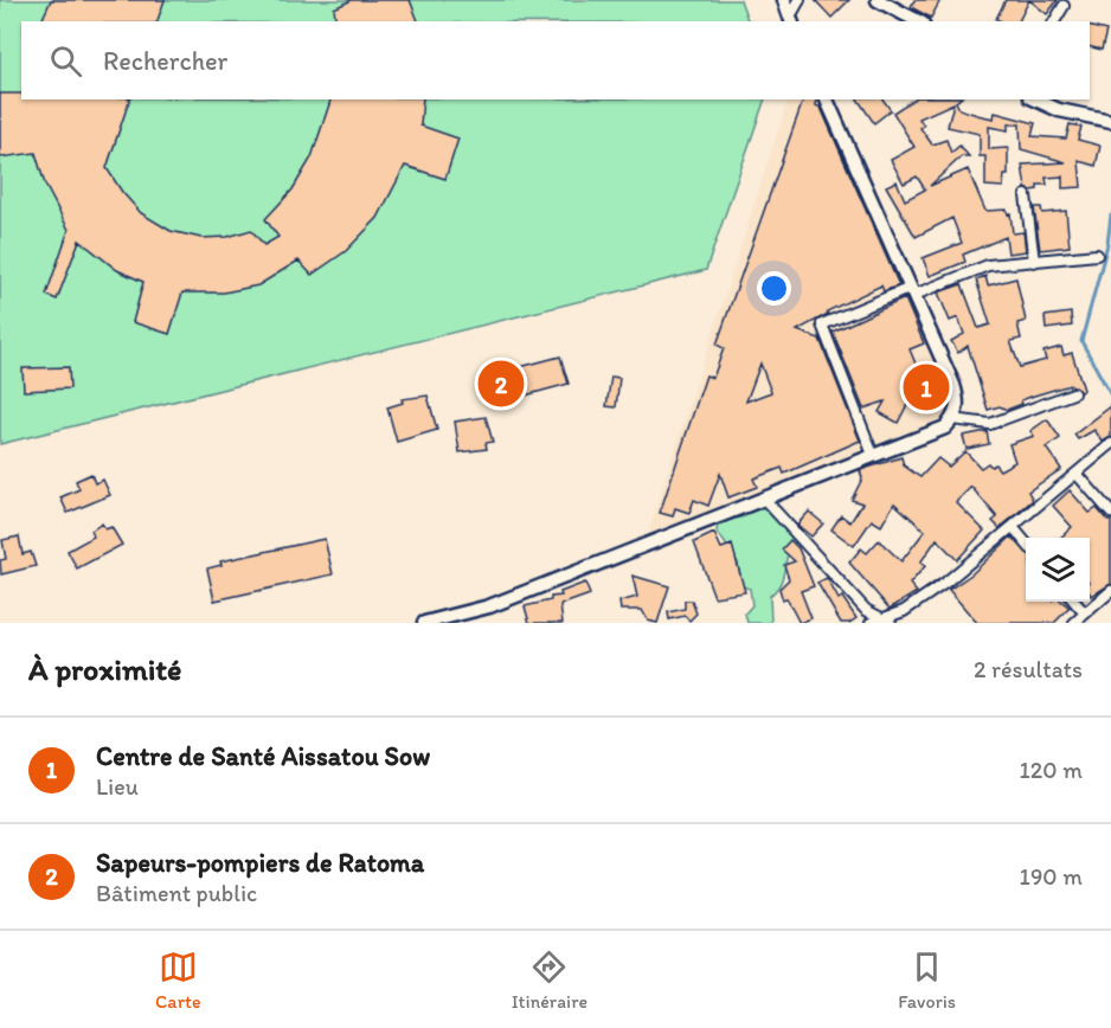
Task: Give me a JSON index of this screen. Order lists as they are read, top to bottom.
{
  "page": {
    "search": "Rechercher",
    "pins": ["2", "1"],
    "heading": ["À proximité", "2 résultats"],
    "list": [
      {
        "mark": "1",
        "name": "Centre de Santé Aissatou Sow",
        "note": "Lieu",
        "value": "120 m"
      },
      {
        "mark": "2",
        "name": "Sapeurs-pompiers de Ratoma",
        "note": "Bâtiment public",
        "value": "190 m"
      }
    ],
    "nav": ["Carte", "Itinéraire", "Favoris"]
  }
}
